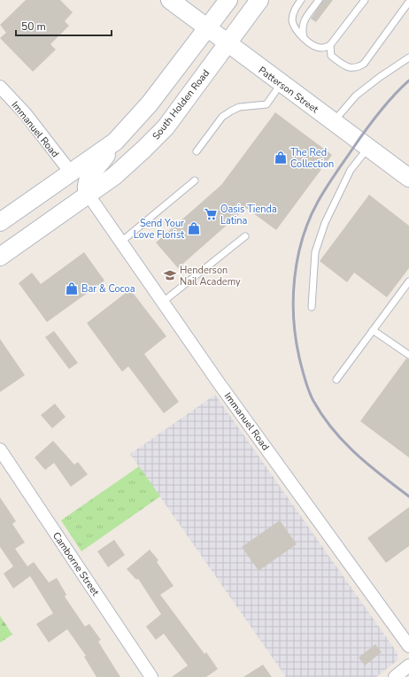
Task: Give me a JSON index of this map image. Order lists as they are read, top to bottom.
{
  "streets": {
    "main road": ["Patterson Street", "South Holden Road"],
    "street": ["Immanuel Road", "Camborne Street"]
  },
  "crossings": [
    ["Patterson Street", "South Holden Road"],
    ["South Holden Road", "Immanuel Road"]
  ],
  "places": {
    "shop": ["The Red Collection", "Send Your Love Florist", "Bar & Cocoa"],
    "supermarket": ["Oasis Tienda Latina"],
    "school or university": ["Henderson Nail Academy"]
  },
  "scale_bar": "50 m"
}
